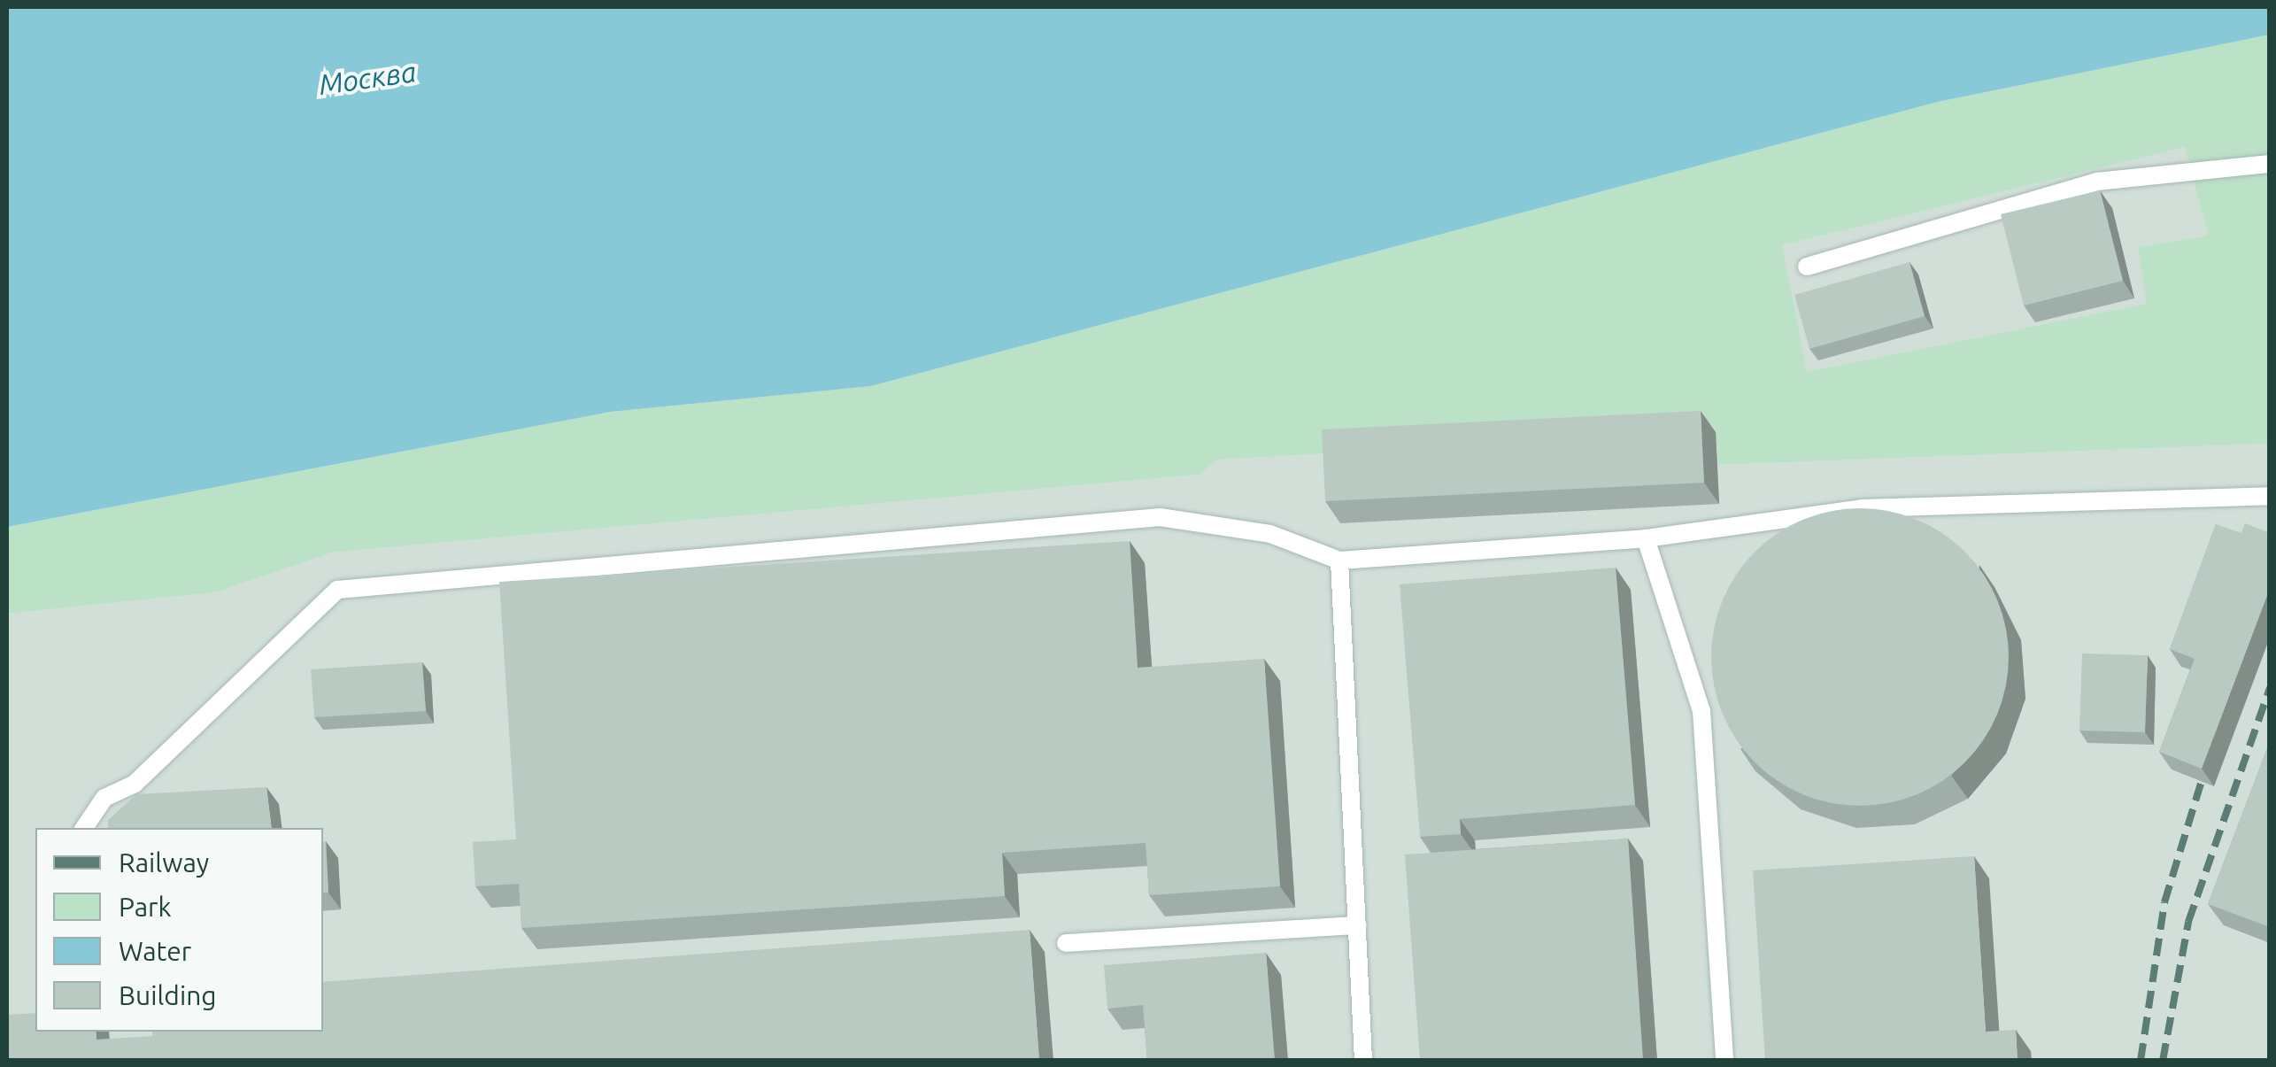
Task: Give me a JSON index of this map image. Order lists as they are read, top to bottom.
{
  "water": ["Москва"],
  "legend": [
    "Railway",
    "Park",
    "Water",
    "Building"
  ]
}
